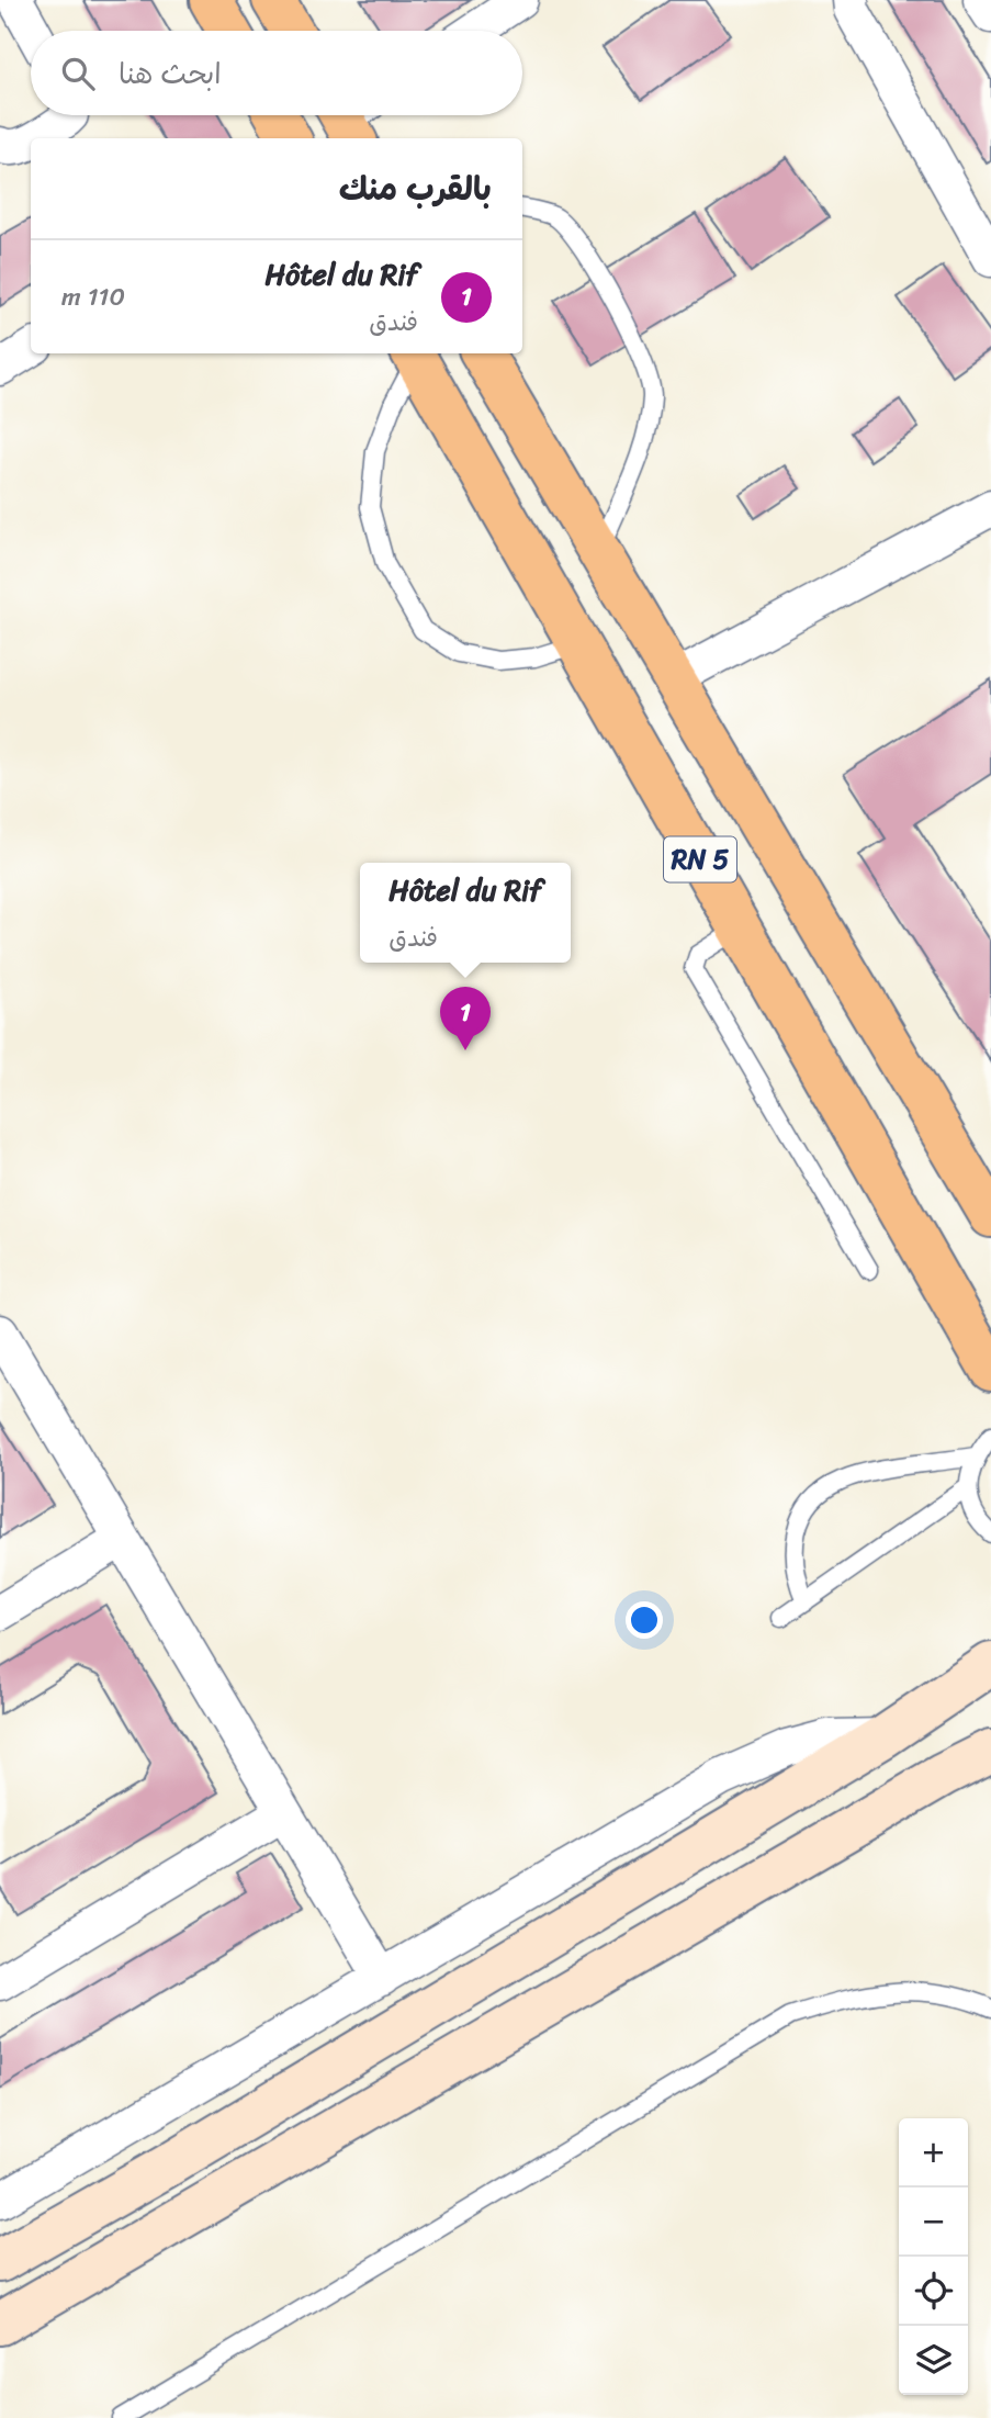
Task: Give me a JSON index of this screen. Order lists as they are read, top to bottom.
{
  "streets": {
    "main road": ["RN 5"]
  },
  "page": {
    "search": "ابحث هنا",
    "heading": "بالقرب منك",
    "list": [
      {
        "mark": "1",
        "name": "Hôtel du Rif",
        "note": "فندق",
        "value": "110 m"
      }
    ],
    "popup": ["Hôtel du Rif", "فندق"],
    "pins": "1",
    "map_buttons": ["+", "−"]
  }
}
